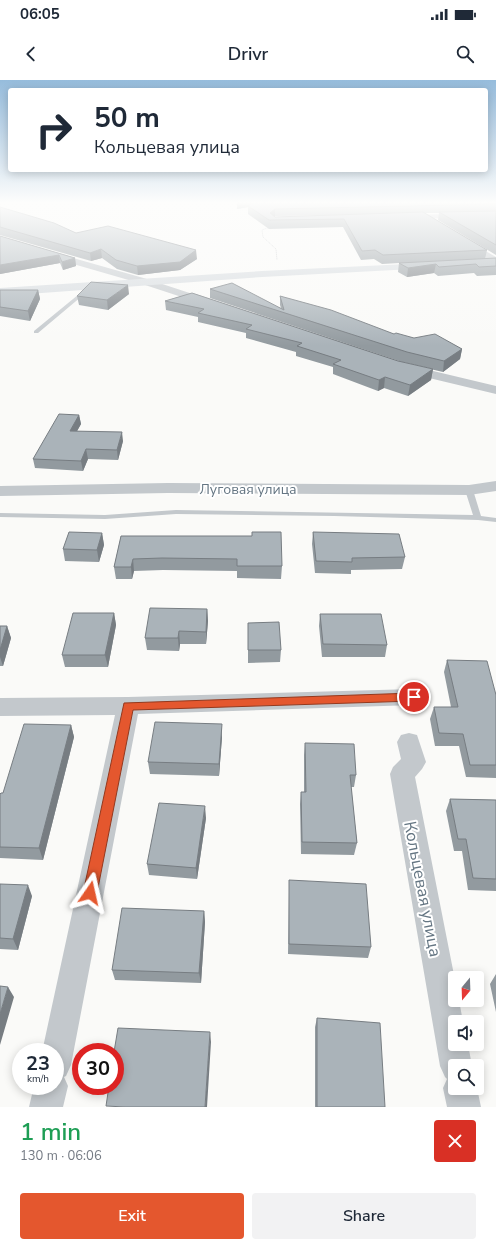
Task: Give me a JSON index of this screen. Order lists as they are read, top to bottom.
{
  "streets": {
    "street": ["Луговая улица", "Кольцевая улица"]
  },
  "north": "bottom",
  "page": {
    "status": "06:05",
    "header": "Drivr",
    "turn": ["50 m", "Кольцевая улица"],
    "speed": "23 km/h",
    "limit": "30",
    "heading": ["1 min", "130 m · 06:06"],
    "buttons": ["Exit", "Share"]
  }
}
